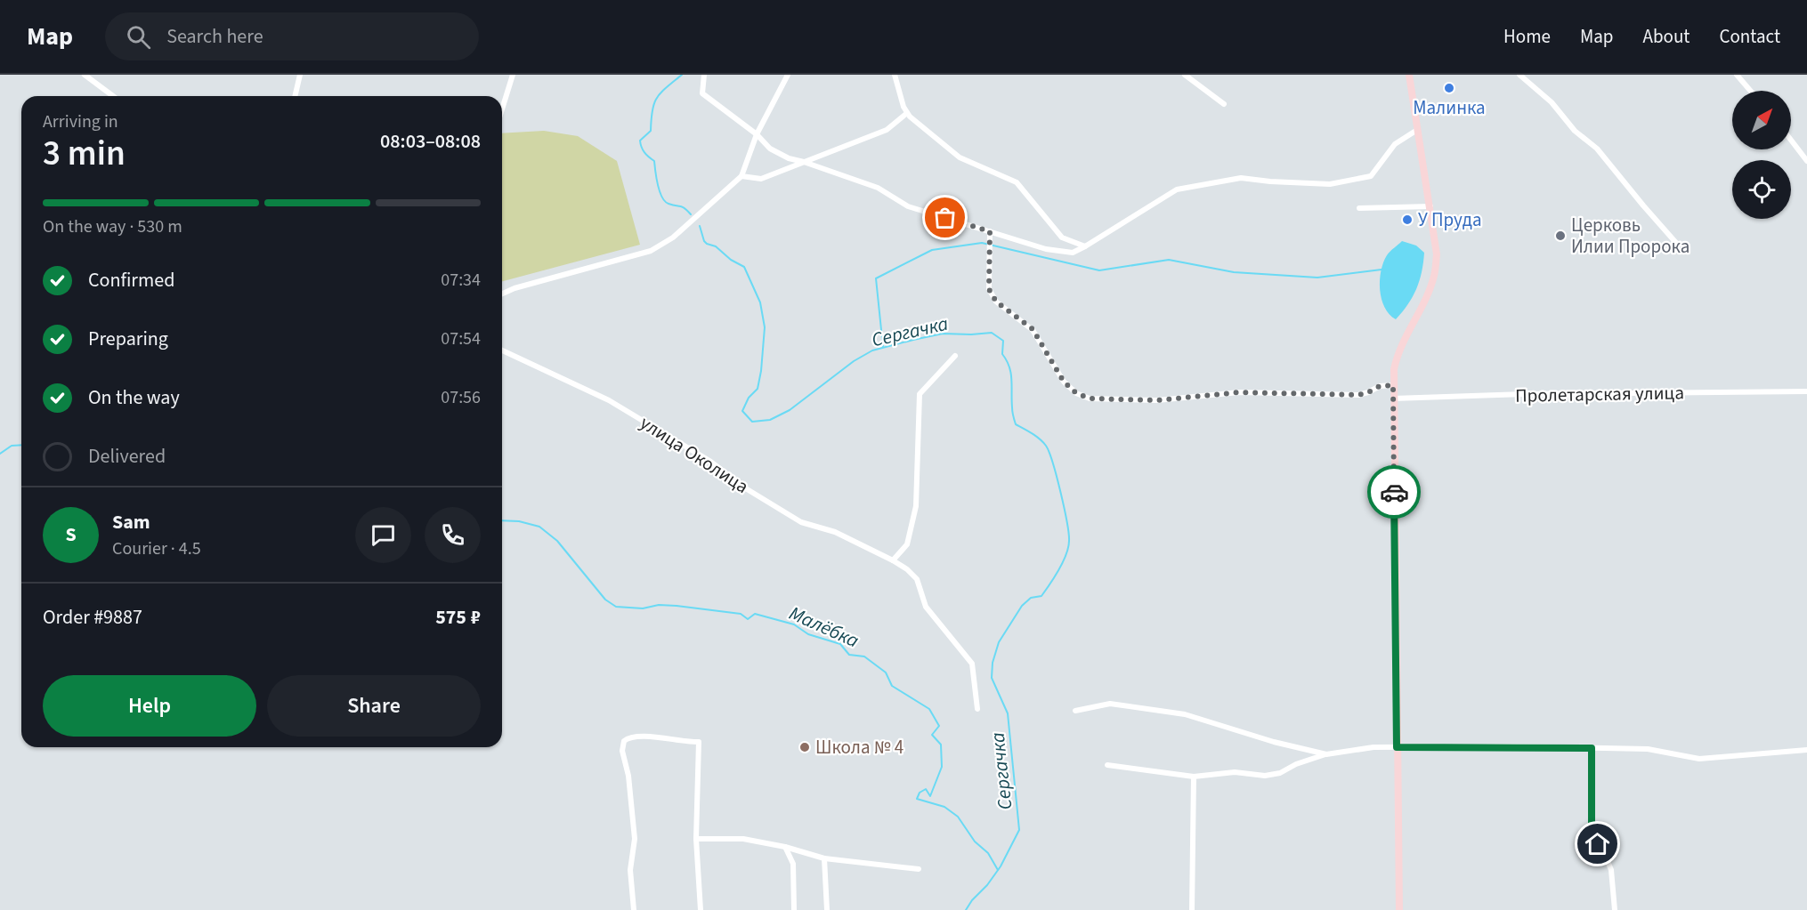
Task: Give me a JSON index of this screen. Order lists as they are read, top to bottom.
{
  "streets": {
    "street": ["Пролетарская улица", "улица Околица"]
  },
  "water": ["Сергачка", "Малёбка"],
  "places": [
    "Малинка",
    "У Пруда",
    "Церковь Илии Пророка",
    "Школа № 4"
  ],
  "north": "top right",
  "page": {
    "header": "Map",
    "search": "Search here",
    "nav": [
      "Home",
      "Map",
      "About",
      "Contact"
    ],
    "heading": ["3 min", "Arriving in", "08:03–08:08"],
    "panel": [
      "Sam",
      "Courier · 4.5",
      "Order #9887",
      "575 ₽"
    ],
    "bar": "On the way · 530 m",
    "list": [
      ["Confirmed", "07:34"],
      ["Preparing", "07:54"],
      ["On the way", "07:56"],
      "Delivered"
    ],
    "round": "S",
    "buttons": ["Help", "Share"]
  }
}
